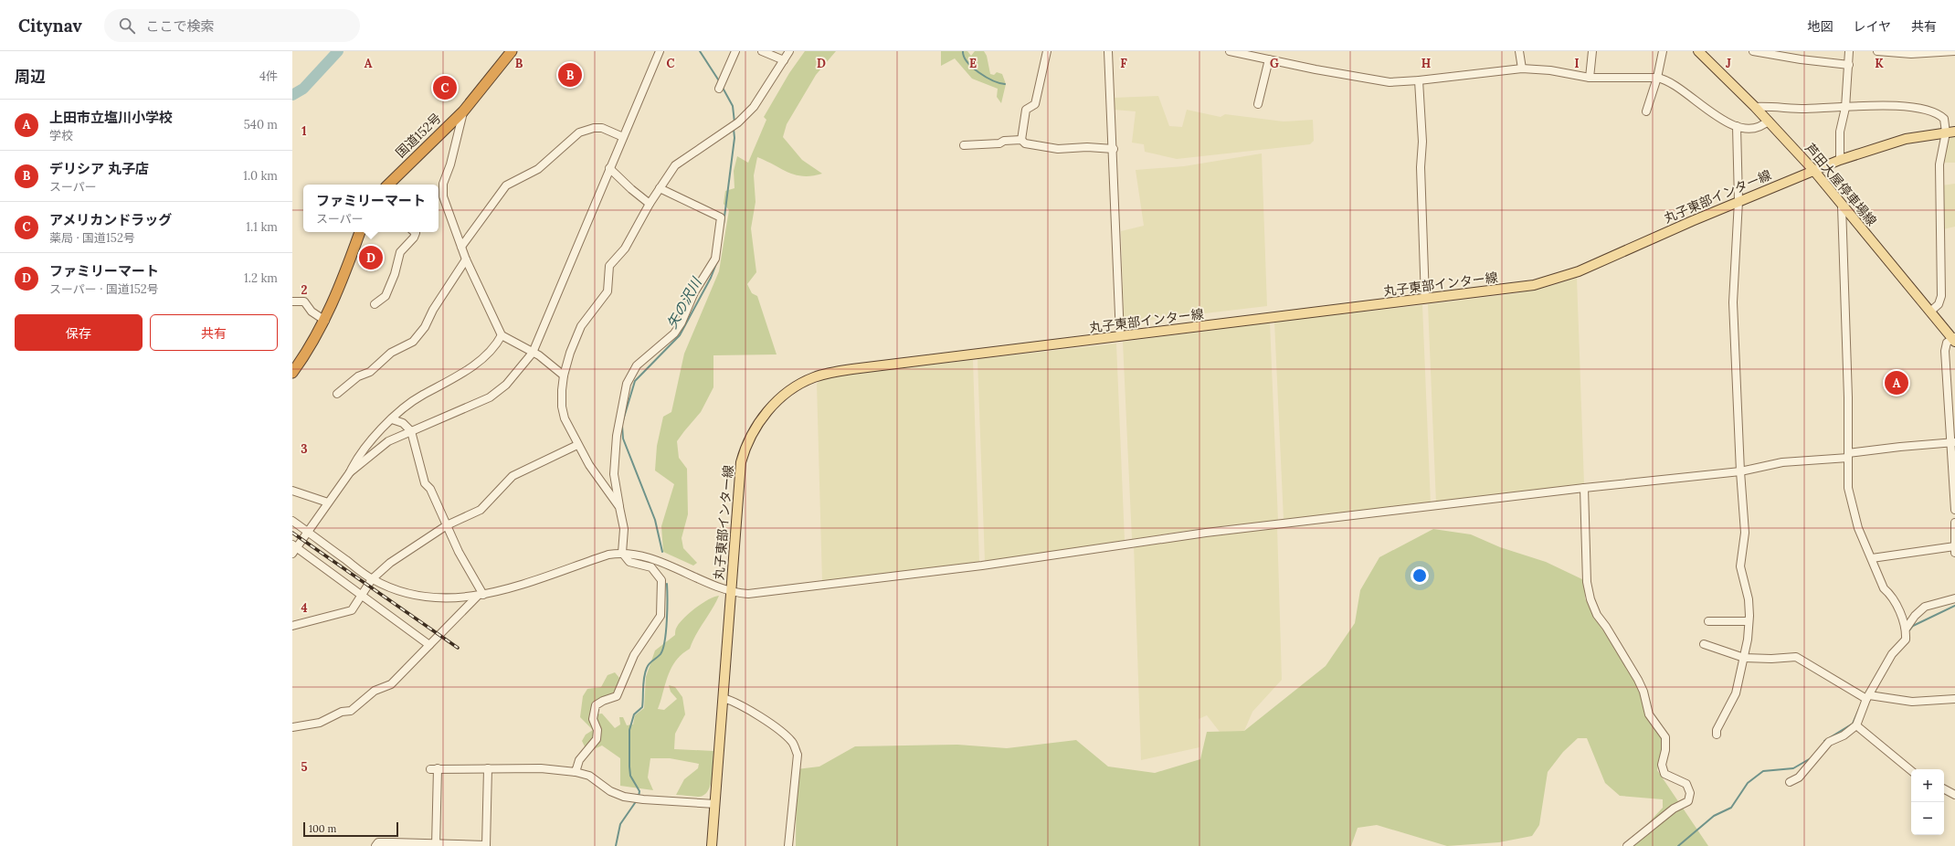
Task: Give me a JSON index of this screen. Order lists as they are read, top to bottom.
{
  "streets": {
    "highway": ["国道152号"],
    "main road": ["芦田大屋停車場線", "丸子東部インター線"]
  },
  "crossings": [
    ["芦田大屋停車場線", "丸子東部インター線"]
  ],
  "water": ["矢の沢川"],
  "scale_bar": "100 m",
  "page": {
    "header": "Citynav",
    "search": "ここで検索",
    "nav": ["地図", "レイヤ", "共有"],
    "heading": ["周辺", "4件"],
    "pins": [
      "B",
      "C",
      "D",
      "A"
    ],
    "list": [
      {
        "mark": "A",
        "name": "上田市立塩川小学校",
        "note": "学校",
        "value": "540 m"
      },
      {
        "mark": "B",
        "name": "デリシア 丸子店",
        "note": "スーパー",
        "value": "1.0 km"
      },
      {
        "mark": "C",
        "name": "アメリカンドラッグ",
        "note": "薬局 · 国道152号",
        "value": "1.1 km"
      },
      {
        "mark": "D",
        "name": "ファミリーマート",
        "note": "スーパー · 国道152号",
        "value": "1.2 km"
      }
    ],
    "popup": ["ファミリーマート", "スーパー"],
    "buttons": ["保存", "共有"],
    "map_buttons": ["+", "−"],
    "scale": "100 m"
  },
  "grid": {
    "columns": [
      "A",
      "B",
      "C",
      "D",
      "E",
      "F",
      "G",
      "H",
      "I",
      "J",
      "K"
    ],
    "rows": [
      "1",
      "2",
      "3",
      "4",
      "5"
    ]
  }
}
